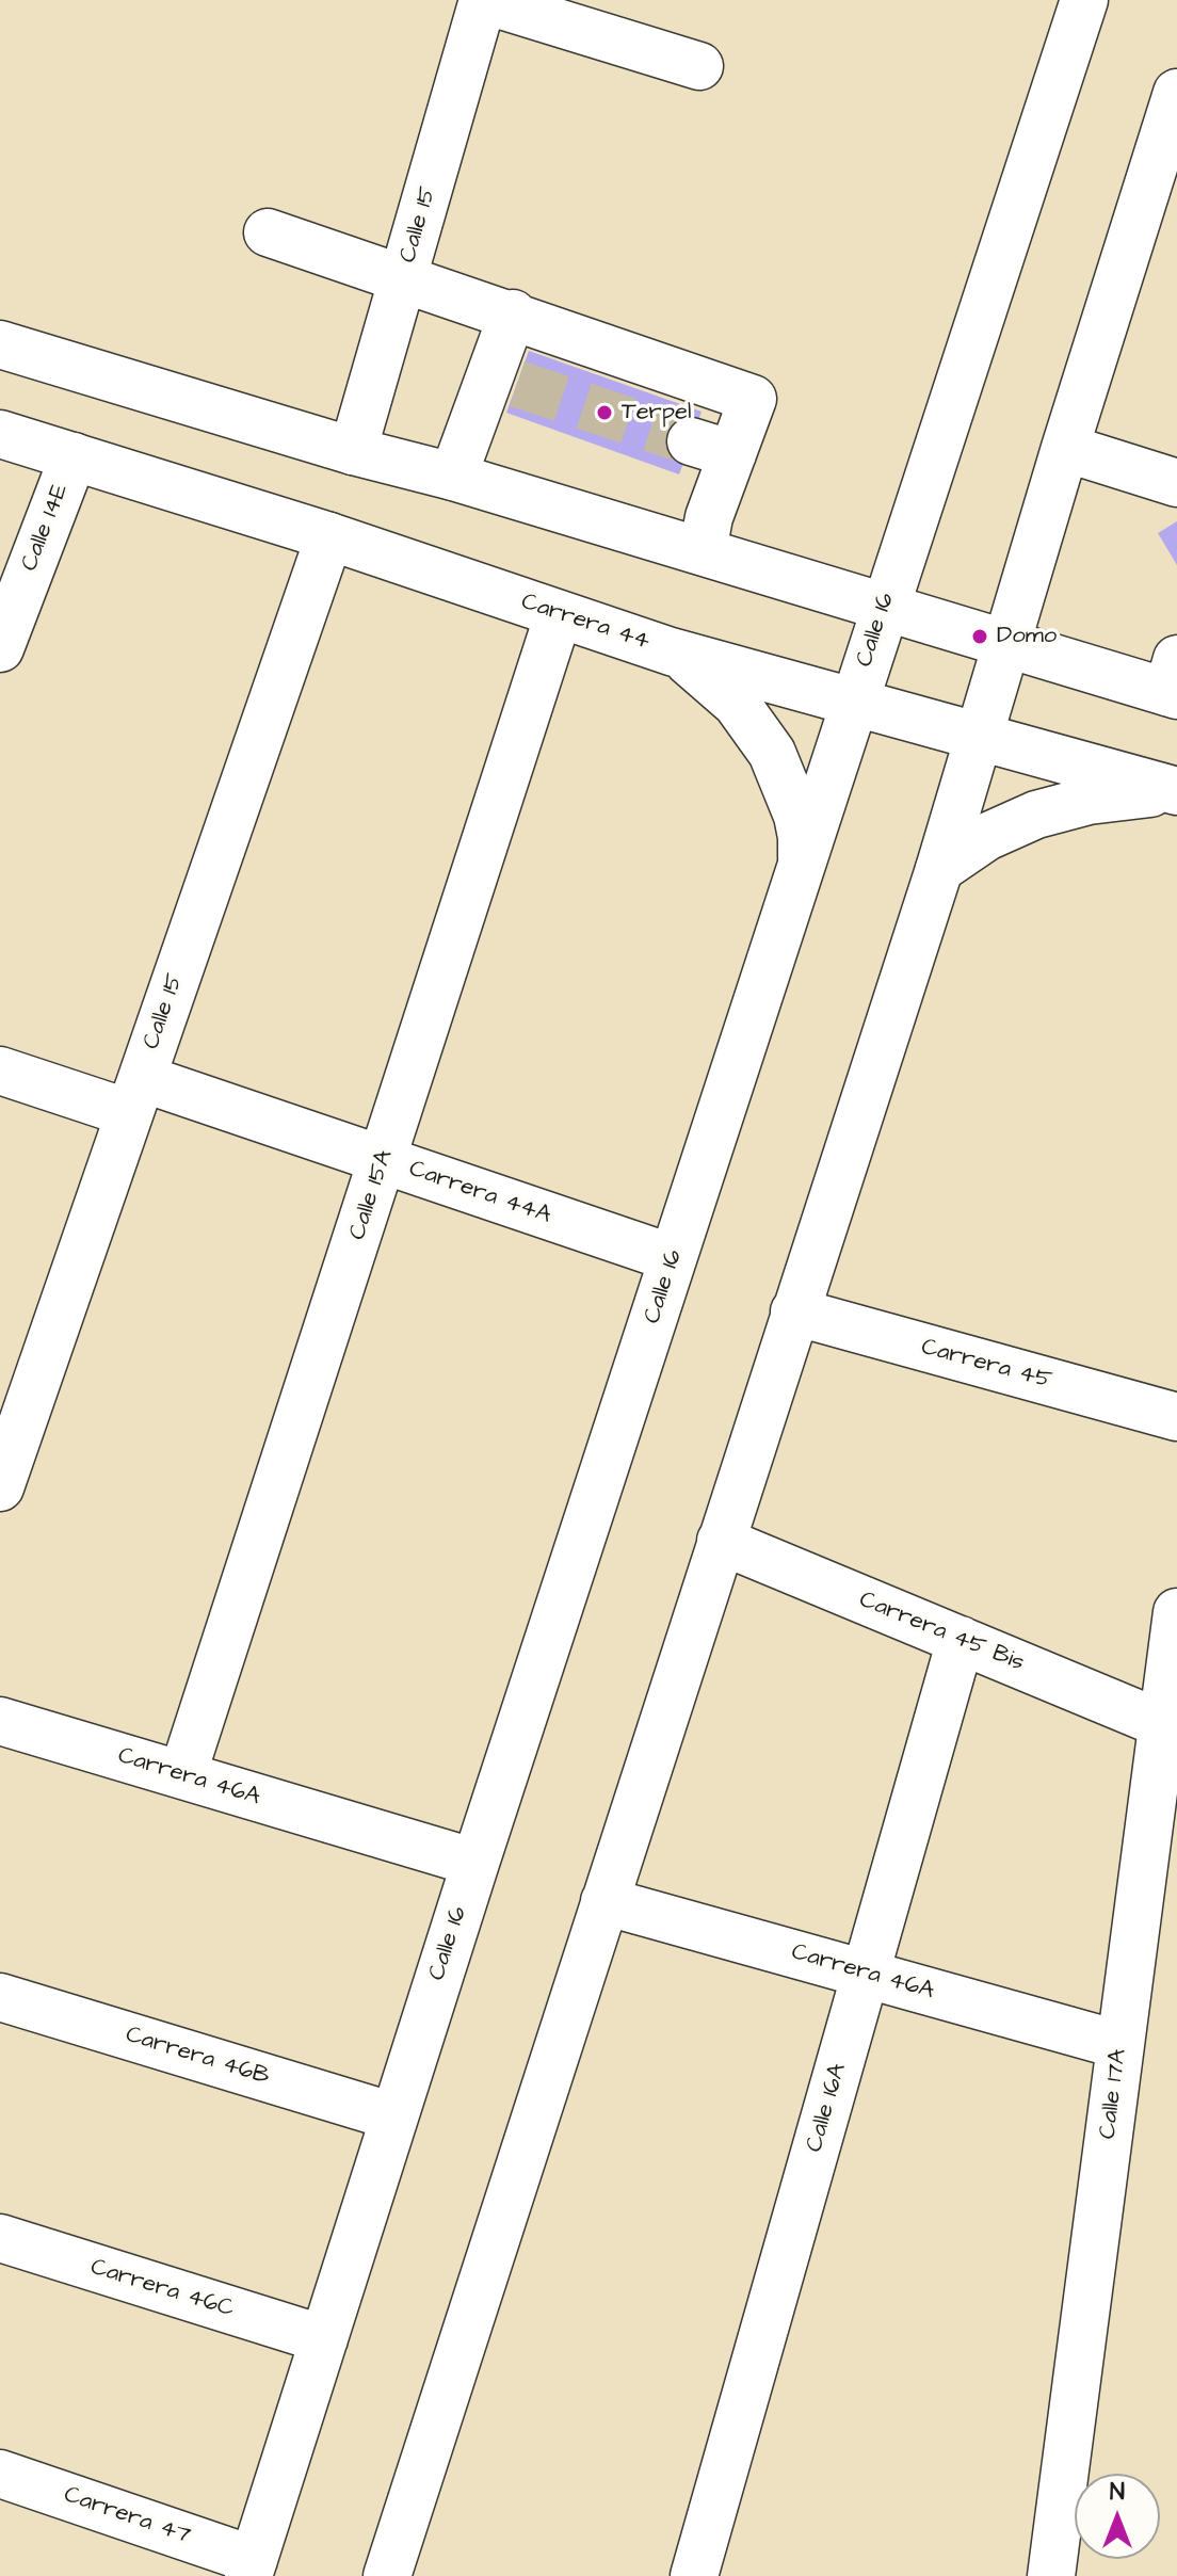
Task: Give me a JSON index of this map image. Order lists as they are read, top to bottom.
{
  "streets": {
    "street": [
      "Calle 15",
      "Calle 14E",
      "Carrera 44",
      "Calle 16",
      "Carrera 44A",
      "Calle 15A",
      "Carrera 45",
      "Carrera 45 Bis",
      "Carrera 46A",
      "Carrera 46B",
      "Calle 17A",
      "Calle 16A",
      "Carrera 46C",
      "Carrera 47"
    ]
  },
  "crossings": [
    ["Calle 15", "Carrera 44"],
    ["Calle 15", "Carrera 44A"],
    ["Calle 14E", "Carrera 44"],
    ["Carrera 44", "Calle 16"],
    ["Carrera 44", "Calle 15A"],
    ["Calle 16", "Carrera 44A"],
    ["Calle 16", "Carrera 46A"],
    ["Calle 16", "Carrera 46B"],
    ["Calle 16", "Carrera 46C"],
    ["Calle 16", "Carrera 47"],
    ["Carrera 44A", "Calle 15A"],
    ["Calle 15A", "Carrera 46A"],
    ["Carrera 45 Bis", "Calle 17A"],
    ["Carrera 45 Bis", "Calle 16A"],
    ["Carrera 46A", "Calle 17A"],
    ["Carrera 46A", "Calle 16A"]
  ],
  "places": ["Terpel", "Domo"],
  "north": "top"
}
